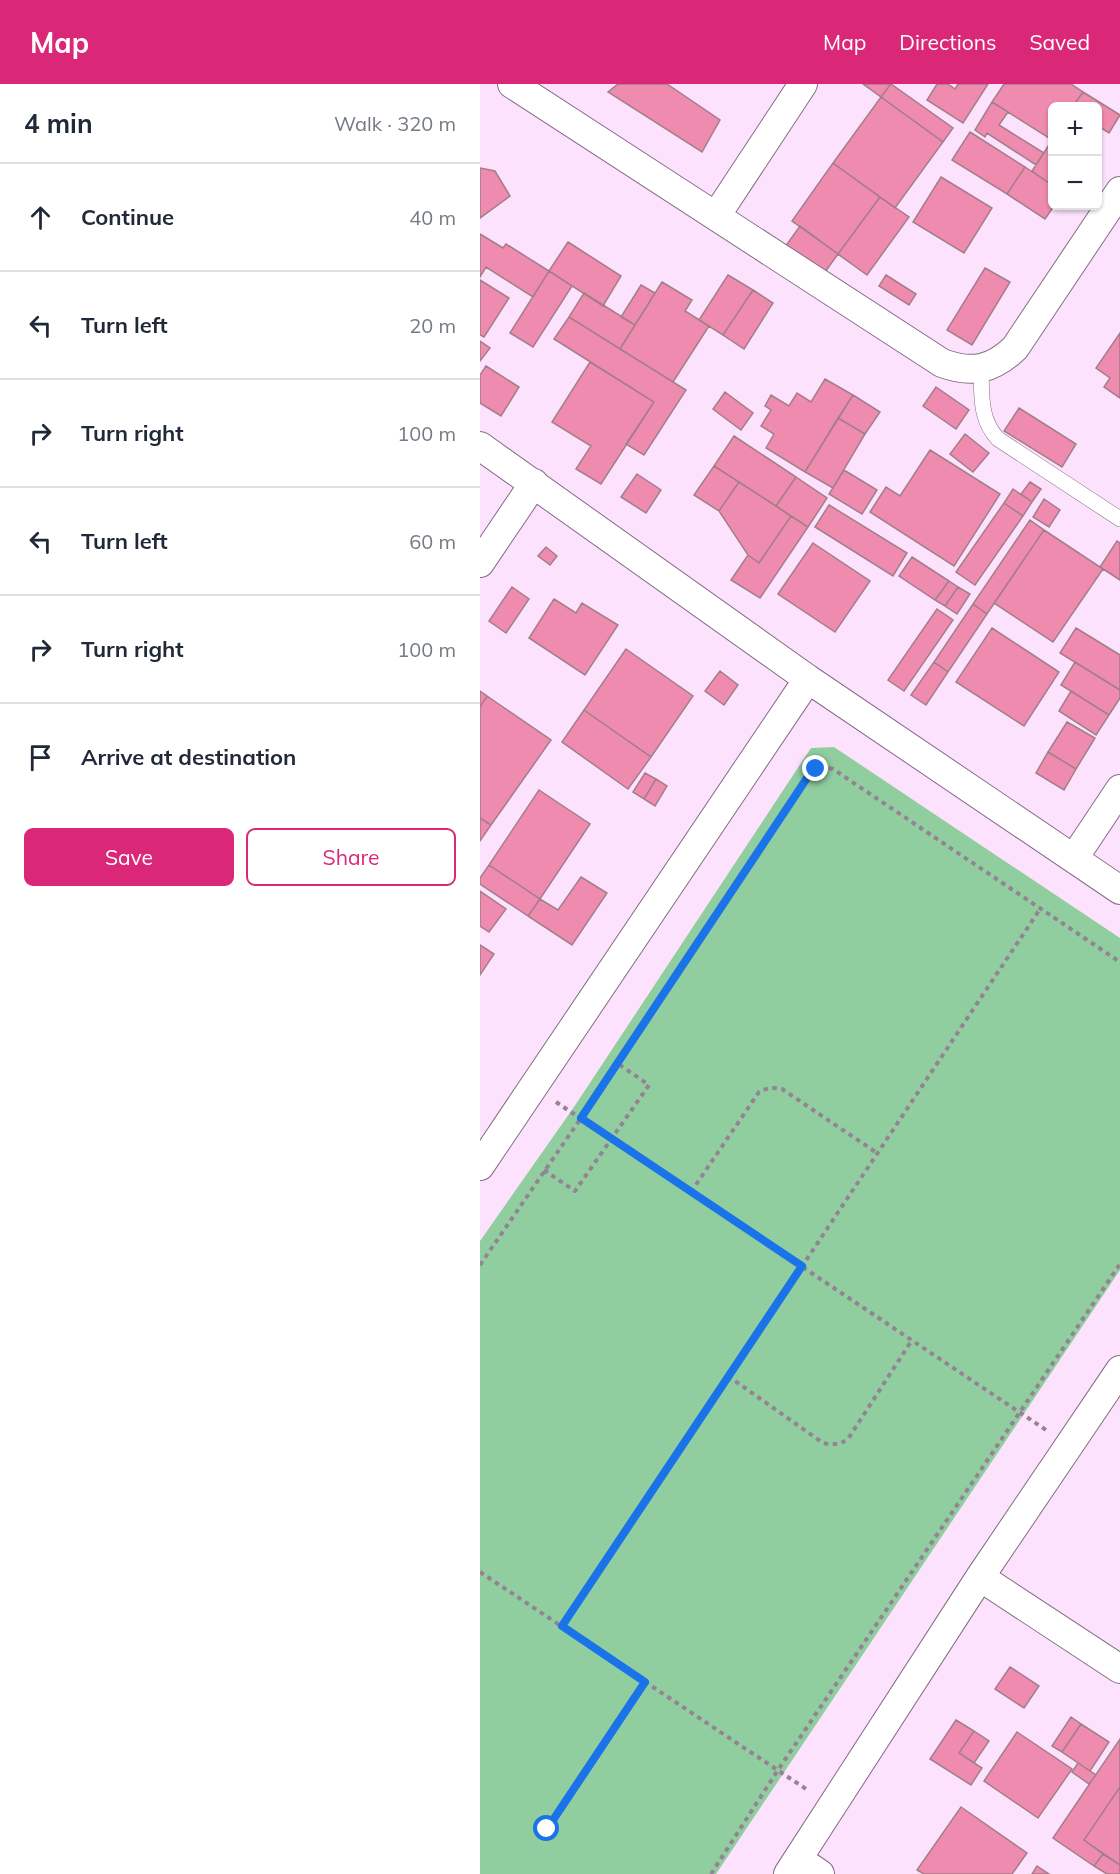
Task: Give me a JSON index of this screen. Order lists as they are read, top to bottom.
{
  "page": {
    "header": "Map",
    "nav": ["Map", "Directions", "Saved"],
    "heading": ["4 min", "Walk · 320 m"],
    "map_buttons": ["+", "−"],
    "list": [
      ["Continue", "40 m"],
      ["Turn left", "20 m"],
      ["Turn right", "100 m"],
      ["Turn left", "60 m"],
      ["Turn right", "100 m"],
      "Arrive at destination"
    ],
    "buttons": ["Save", "Share"]
  }
}
